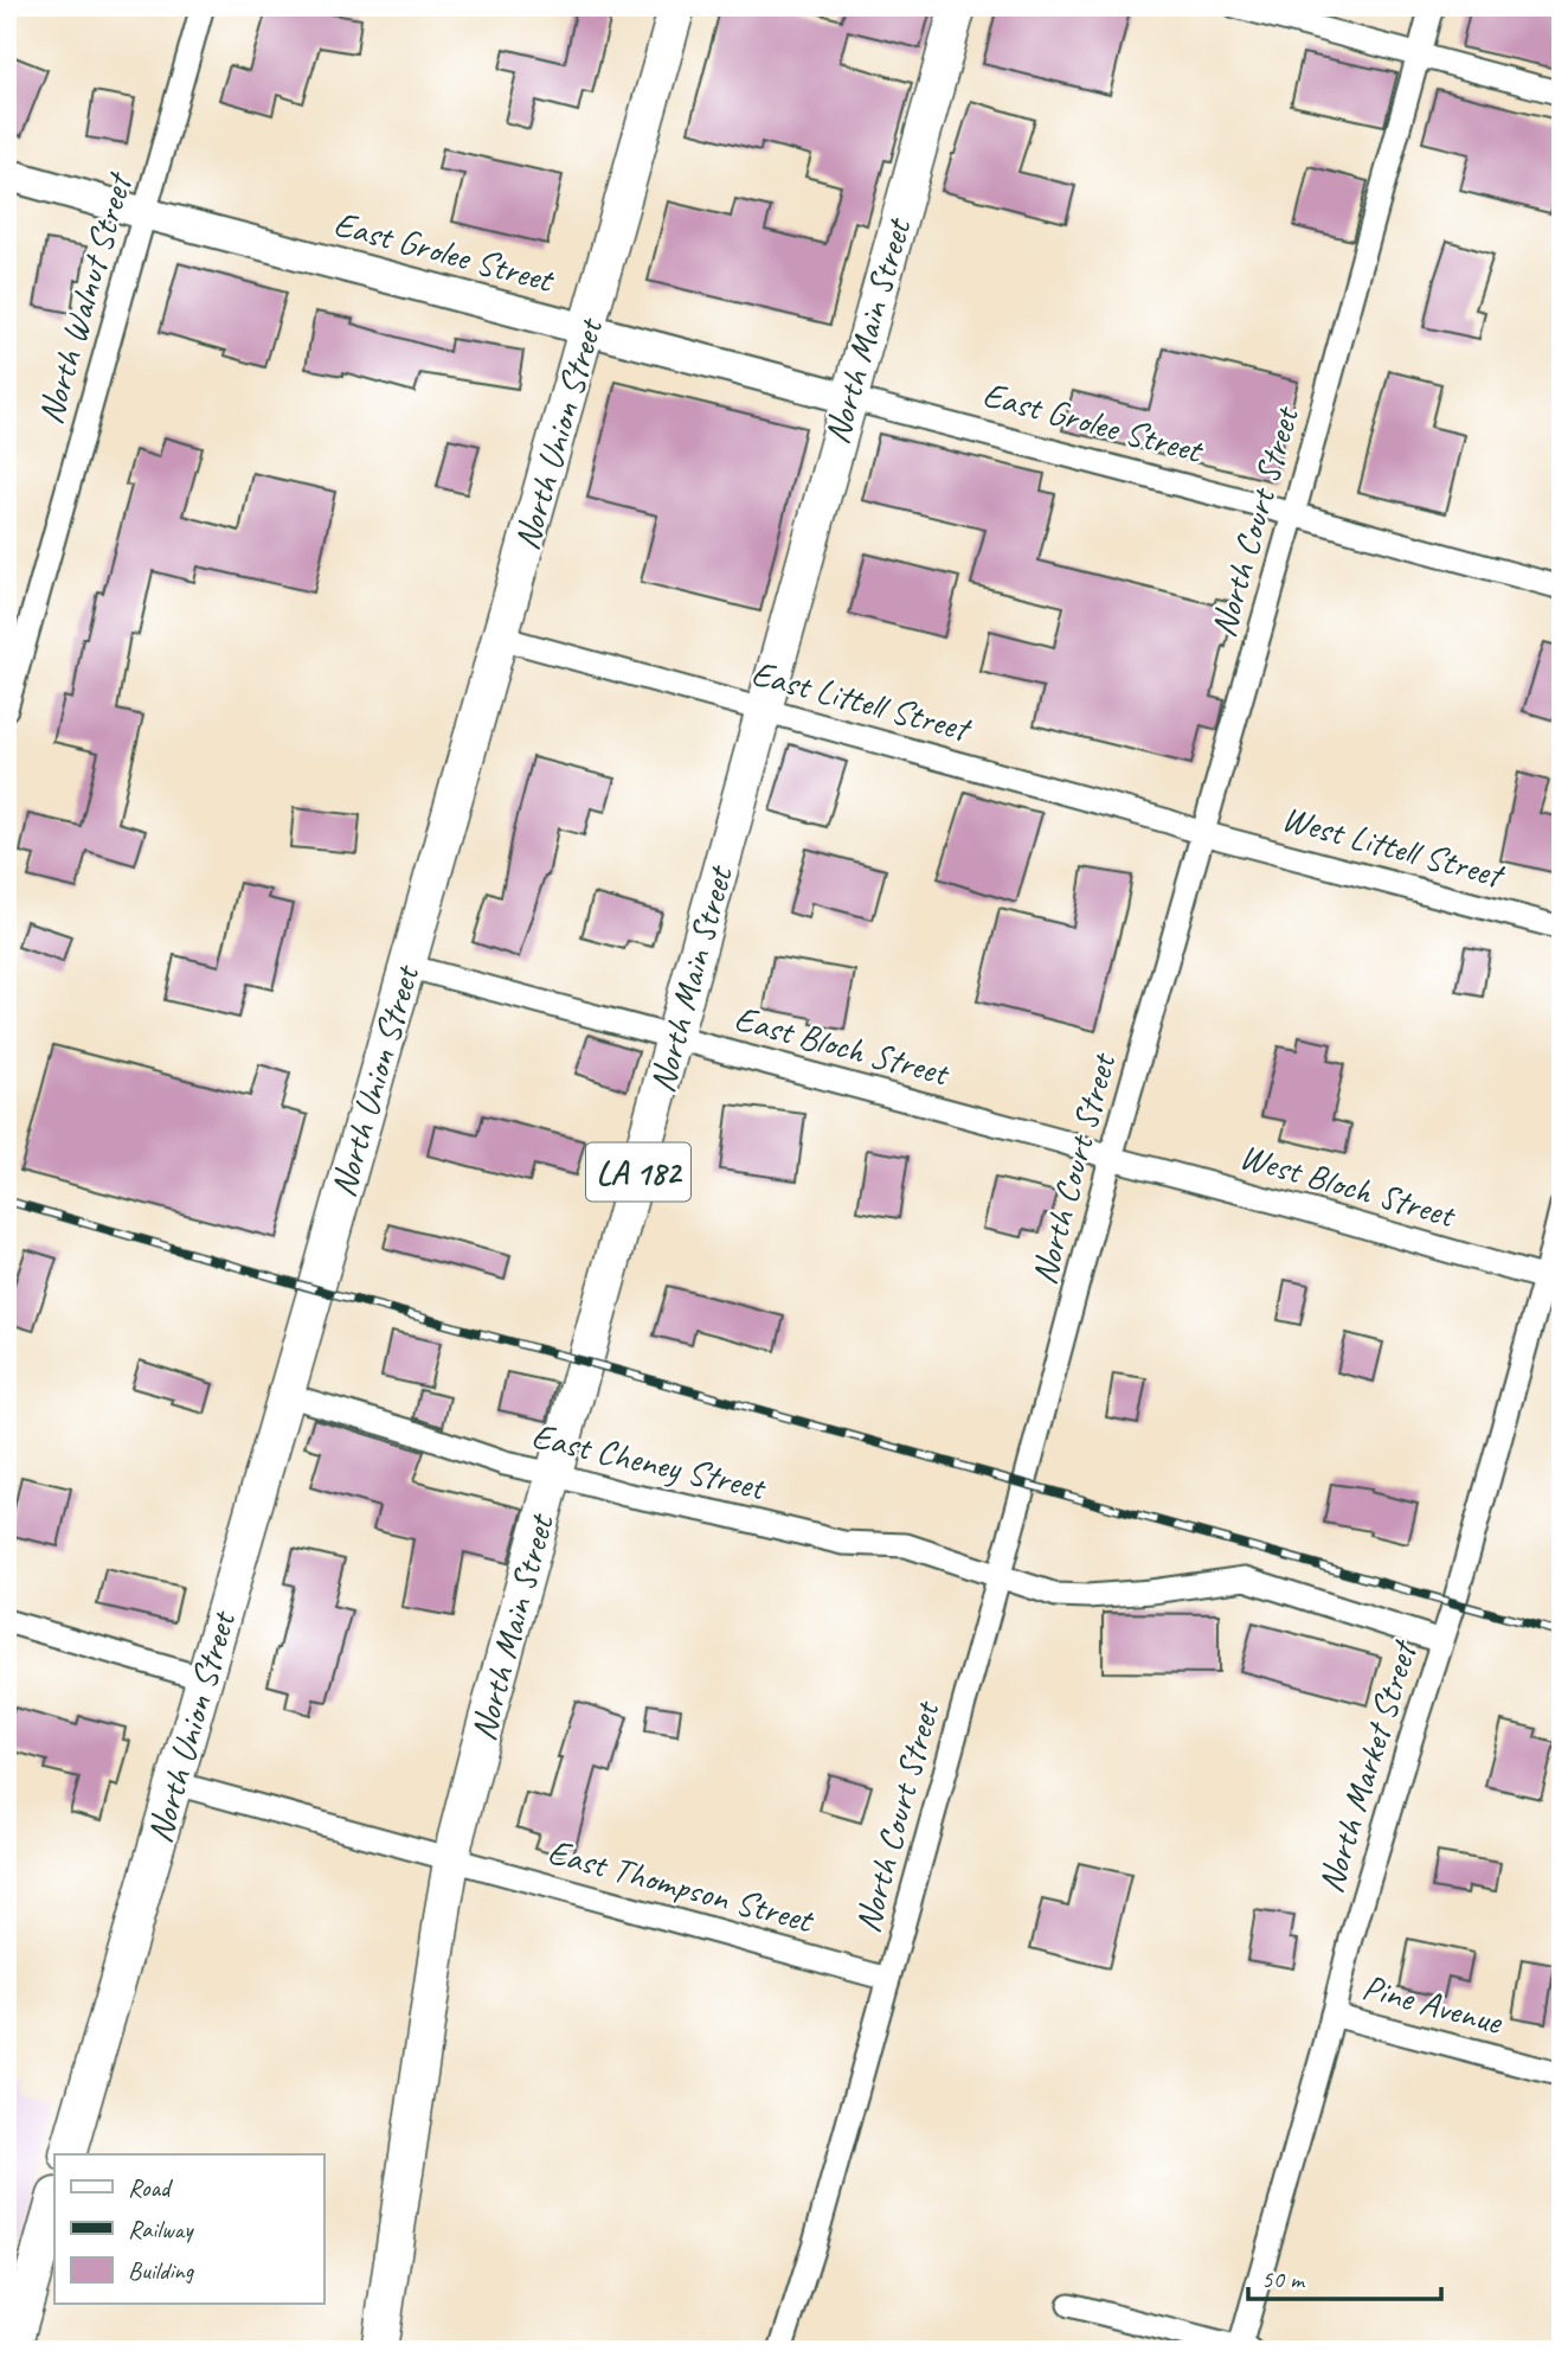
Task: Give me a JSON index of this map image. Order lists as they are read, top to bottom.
{
  "streets": {
    "main road": ["North Main Street", "North Union Street", "LA 182"],
    "street": [
      "East Grolee Street",
      "North Walnut Street",
      "North Court Street",
      "East Littell Street",
      "West Littell Street",
      "East Bloch Street",
      "West Bloch Street",
      "East Cheney Street",
      "North Market Street",
      "East Thompson Street",
      "Pine Avenue"
    ]
  },
  "crossings": [
    ["East Grolee Street", "North Walnut Street"],
    ["East Grolee Street", "North Main Street"],
    ["East Grolee Street", "North Union Street"],
    ["East Grolee Street", "North Court Street"],
    ["North Main Street", "East Littell Street"],
    ["North Main Street", "East Bloch Street"],
    ["North Main Street", "East Cheney Street"],
    ["North Main Street", "East Thompson Street"],
    ["North Union Street", "East Littell Street"],
    ["North Union Street", "East Bloch Street"],
    ["North Union Street", "East Cheney Street"],
    ["North Union Street", "East Thompson Street"],
    ["North Court Street", "East Littell Street"],
    ["North Court Street", "West Littell Street"],
    ["North Court Street", "East Bloch Street"],
    ["North Court Street", "West Bloch Street"],
    ["North Court Street", "East Cheney Street"],
    ["North Court Street", "East Thompson Street"],
    ["East Littell Street", "West Littell Street"],
    ["East Bloch Street", "West Bloch Street"],
    ["West Bloch Street", "North Market Street"],
    ["East Cheney Street", "North Market Street"],
    ["North Market Street", "Pine Avenue"]
  ],
  "legend": ["Road", "Railway", "Building"],
  "scale_bar": "50 m"
}
